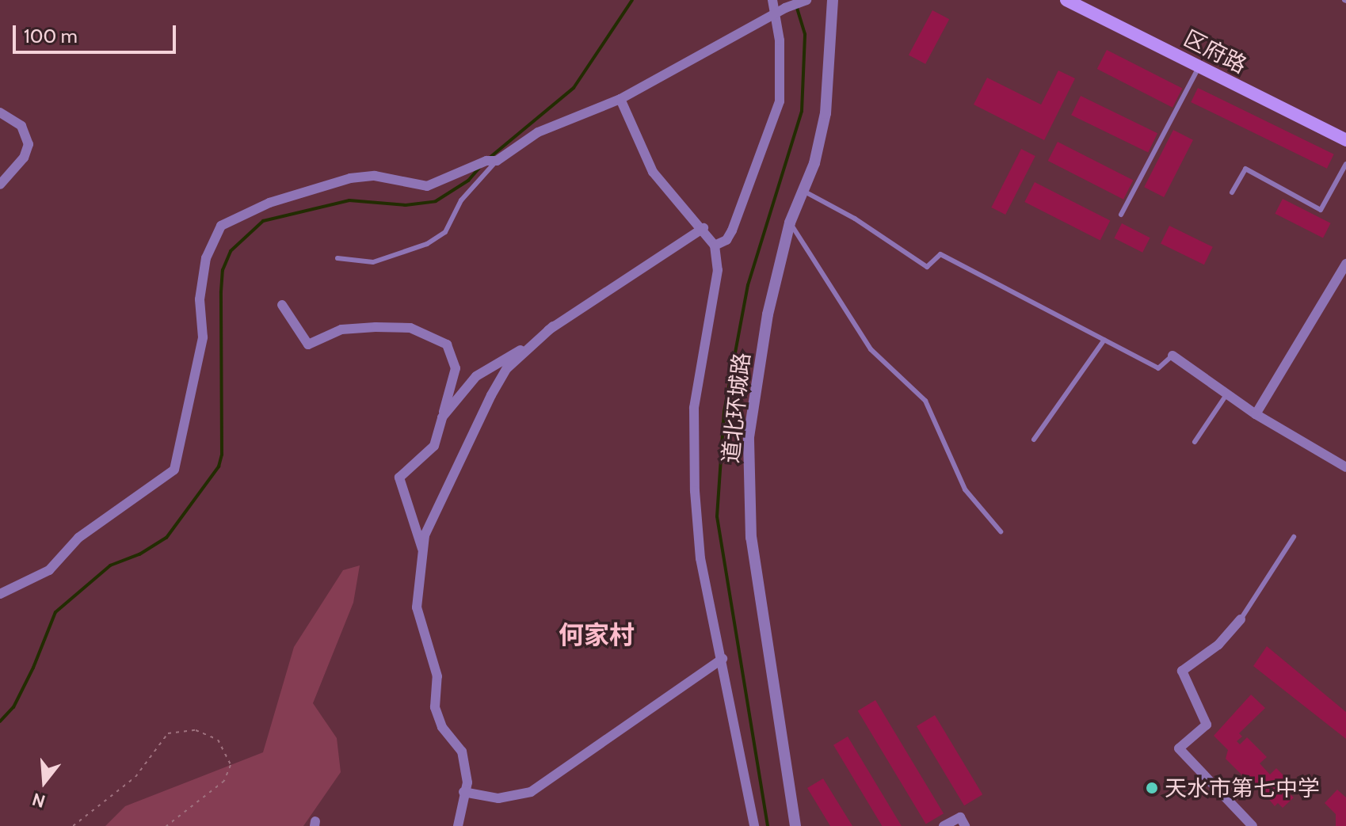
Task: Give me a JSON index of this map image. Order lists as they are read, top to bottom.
{
  "streets": {
    "main road": ["区府路"],
    "street": ["道北环城路"]
  },
  "districts": ["何家村"],
  "places": ["天水市第七中学"],
  "scale_bar": "100 m",
  "north": "bottom"
}
